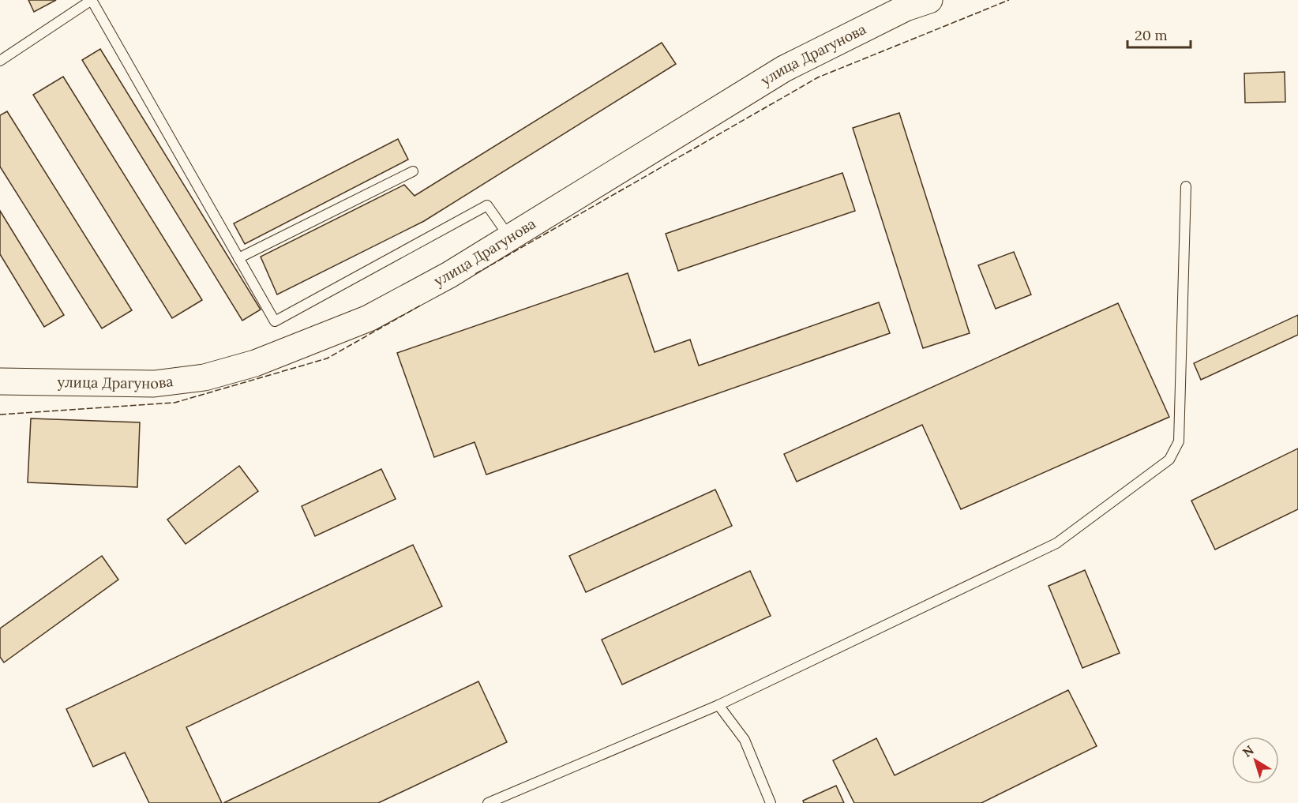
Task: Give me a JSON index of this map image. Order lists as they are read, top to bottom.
{
  "streets": {
    "main road": ["улица Драгунова"]
  },
  "scale_bar": "20 m",
  "north": "top left"
}
